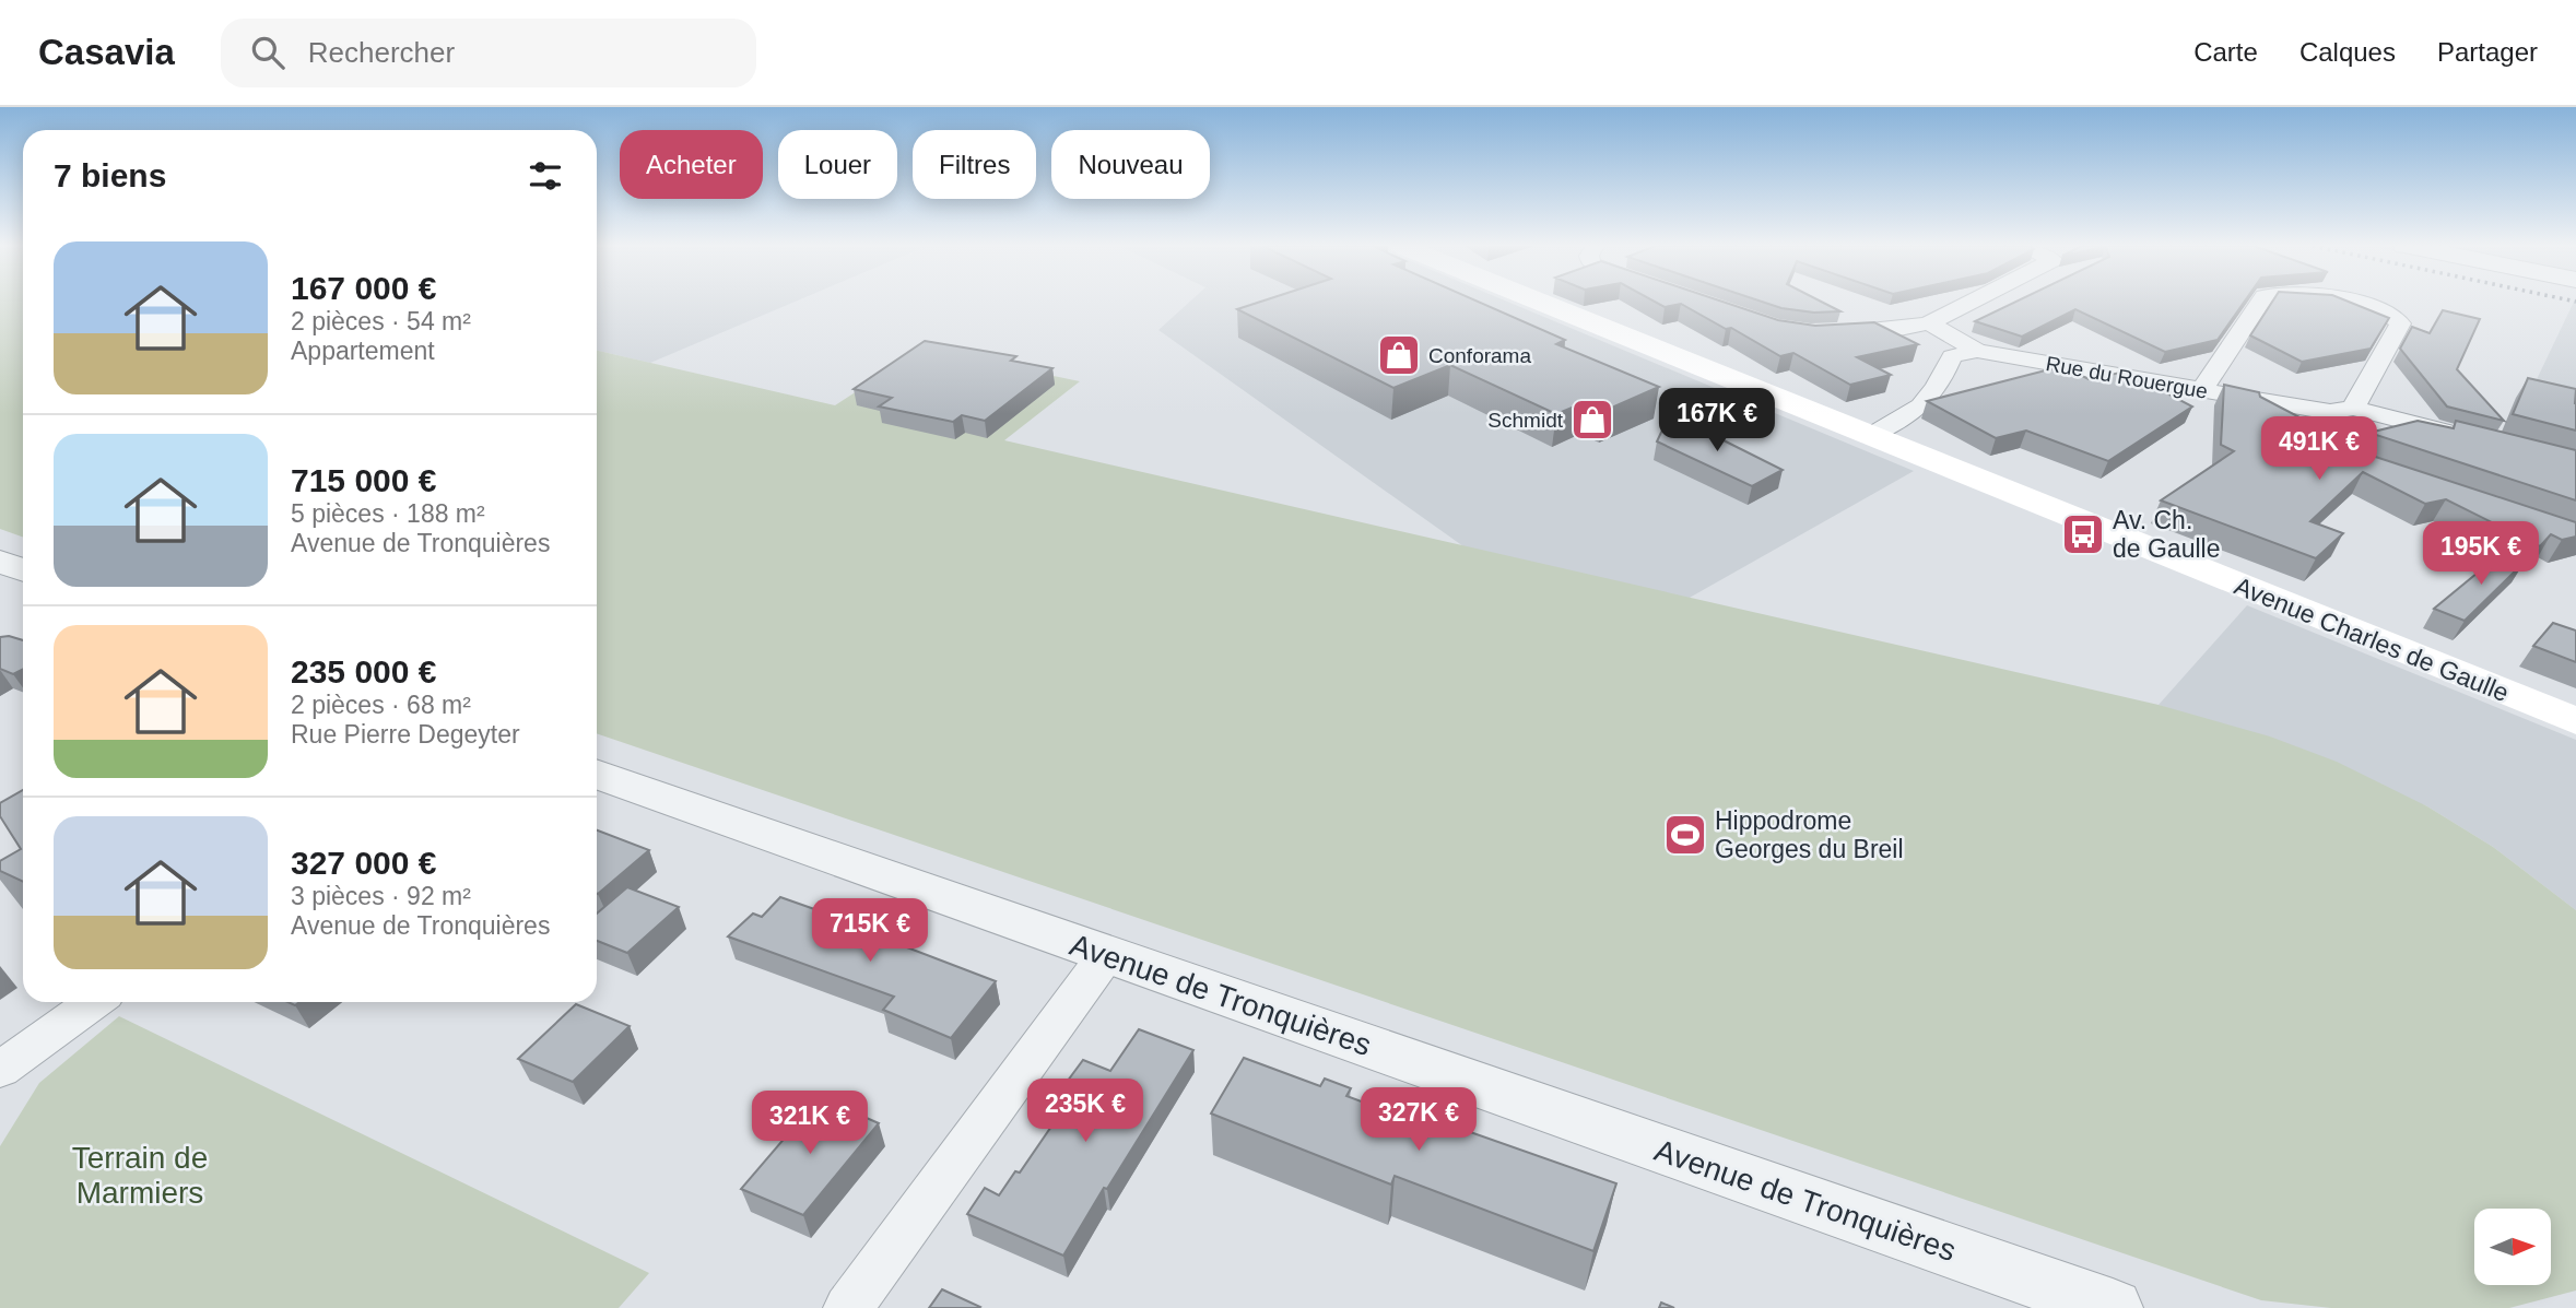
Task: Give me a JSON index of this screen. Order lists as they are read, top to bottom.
{
  "streets": {
    "main road": ["Avenue Charles de Gaulle"],
    "street": ["Rue du Rouergue", "Avenue de Tronquières"]
  },
  "parks": ["Terrain de Marmiers"],
  "places": {
    "shop": ["Conforama", "Schmidt"],
    "bus stop": ["Av. Ch. de Gaulle"],
    "sports": ["Hippodrome Georges du Breil"]
  },
  "north": "right",
  "page": {
    "header": "Casavia",
    "search": "Rechercher",
    "nav": ["Carte", "Calques", "Partager"],
    "chip": [
      "Acheter",
      "Louer",
      "Filtres",
      "Nouveau"
    ],
    "heading": "7 biens",
    "list": [
      {
        "name": "167 000 €",
        "note": "2 pièces · 54 m² · Appartement"
      },
      {
        "name": "715 000 €",
        "note": "5 pièces · 188 m² · Avenue de Tronquières"
      },
      {
        "name": "235 000 €",
        "note": "2 pièces · 68 m² · Rue Pierre Degeyter"
      },
      {
        "name": "327 000 €",
        "note": "3 pièces · 92 m² · Avenue de Tronquières"
      }
    ],
    "price": [
      "167K €",
      "491K €",
      "195K €",
      "715K €",
      "235K €",
      "327K €",
      "321K €"
    ]
  }
}
